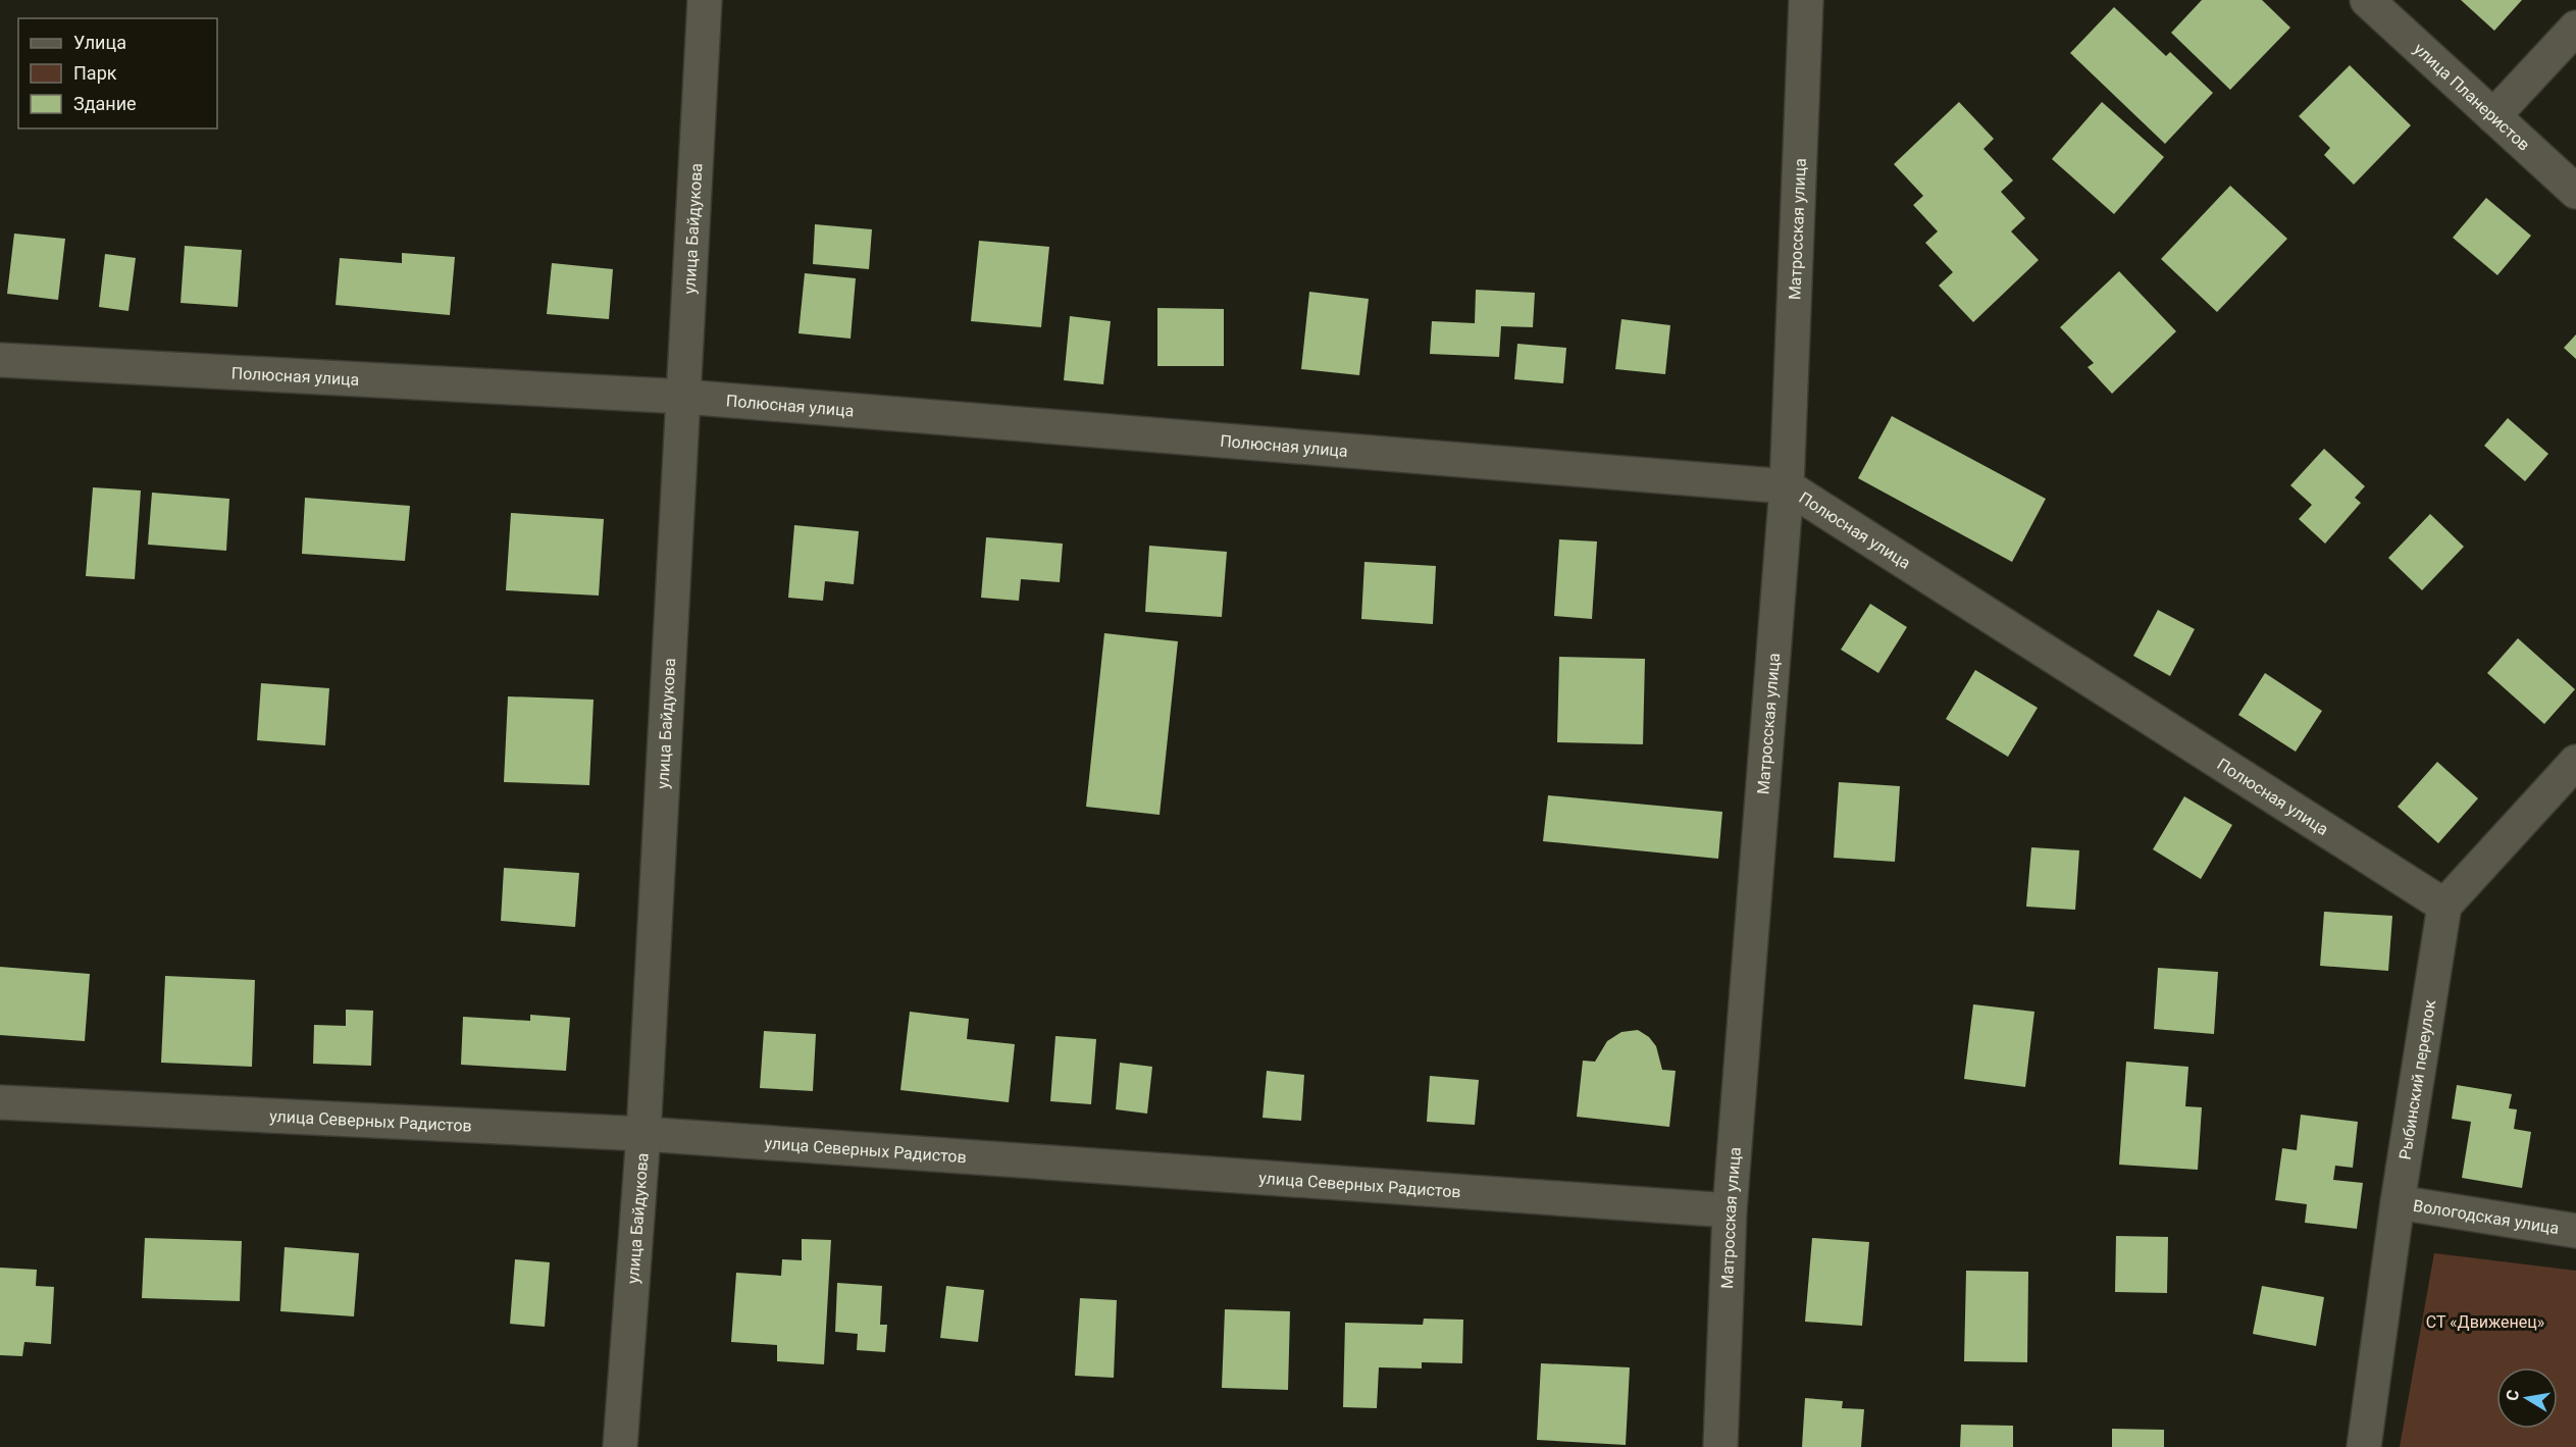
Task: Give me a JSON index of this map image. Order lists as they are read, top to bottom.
{
  "streets": {
    "street": [
      "улица Планеристов",
      "улица Байдукова",
      "Матросская улица",
      "Полюсная улица",
      "Рыбинский переулок",
      "улица Северных Радистов",
      "Вологодская улица"
    ]
  },
  "crossings": [
    ["улица Байдукова", "Полюсная улица"],
    ["улица Байдукова", "улица Северных Радистов"],
    ["Матросская улица", "Полюсная улица"],
    ["Матросская улица", "улица Северных Радистов"],
    ["Полюсная улица", "Рыбинский переулок"],
    ["Рыбинский переулок", "Вологодская улица"]
  ],
  "parks": ["СТ «Движенец»"],
  "legend": ["Улица", "Парк", "Здание"],
  "north": "left"
}
